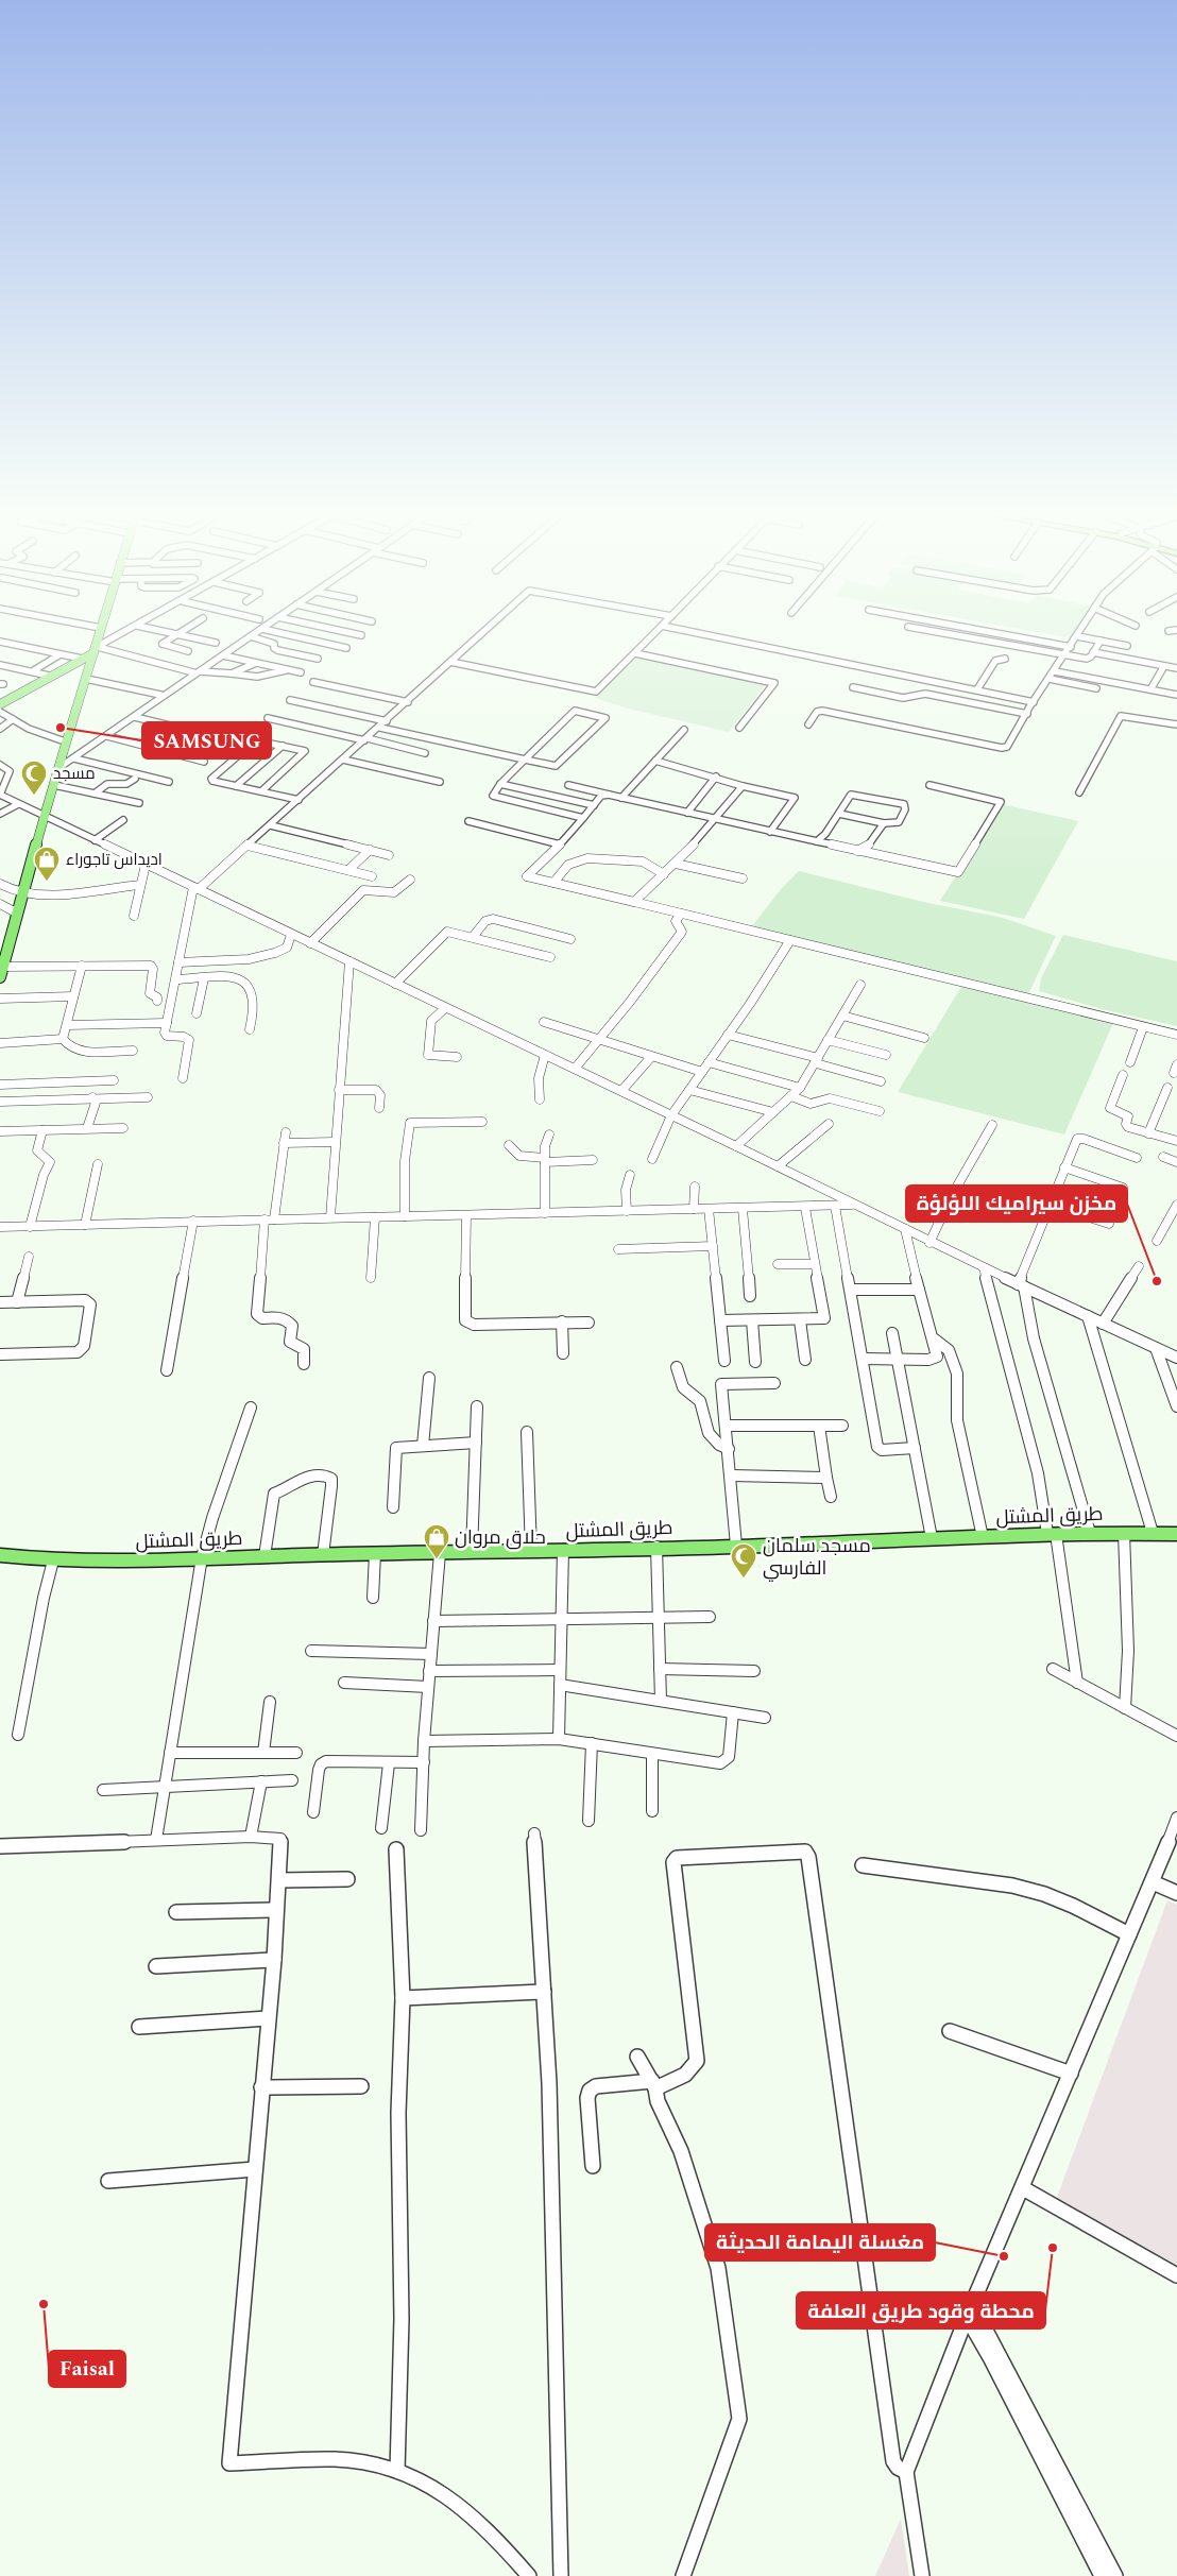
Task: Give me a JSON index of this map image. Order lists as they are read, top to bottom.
{
  "streets": {
    "main road": ["طريق المشتل"]
  },
  "places": {
    "other": [
      "SAMSUNG",
      "مخزن سيراميك اللؤلؤة",
      "محطة وقود طريق العلفة",
      "مغسلة اليمامة الحديثة",
      "Faisal"
    ],
    "mosque": ["مسجد", "مسجد سلمان الفارسي"],
    "shop": ["اديداس تاجوراء", "حلاق مروان"]
  }
}
